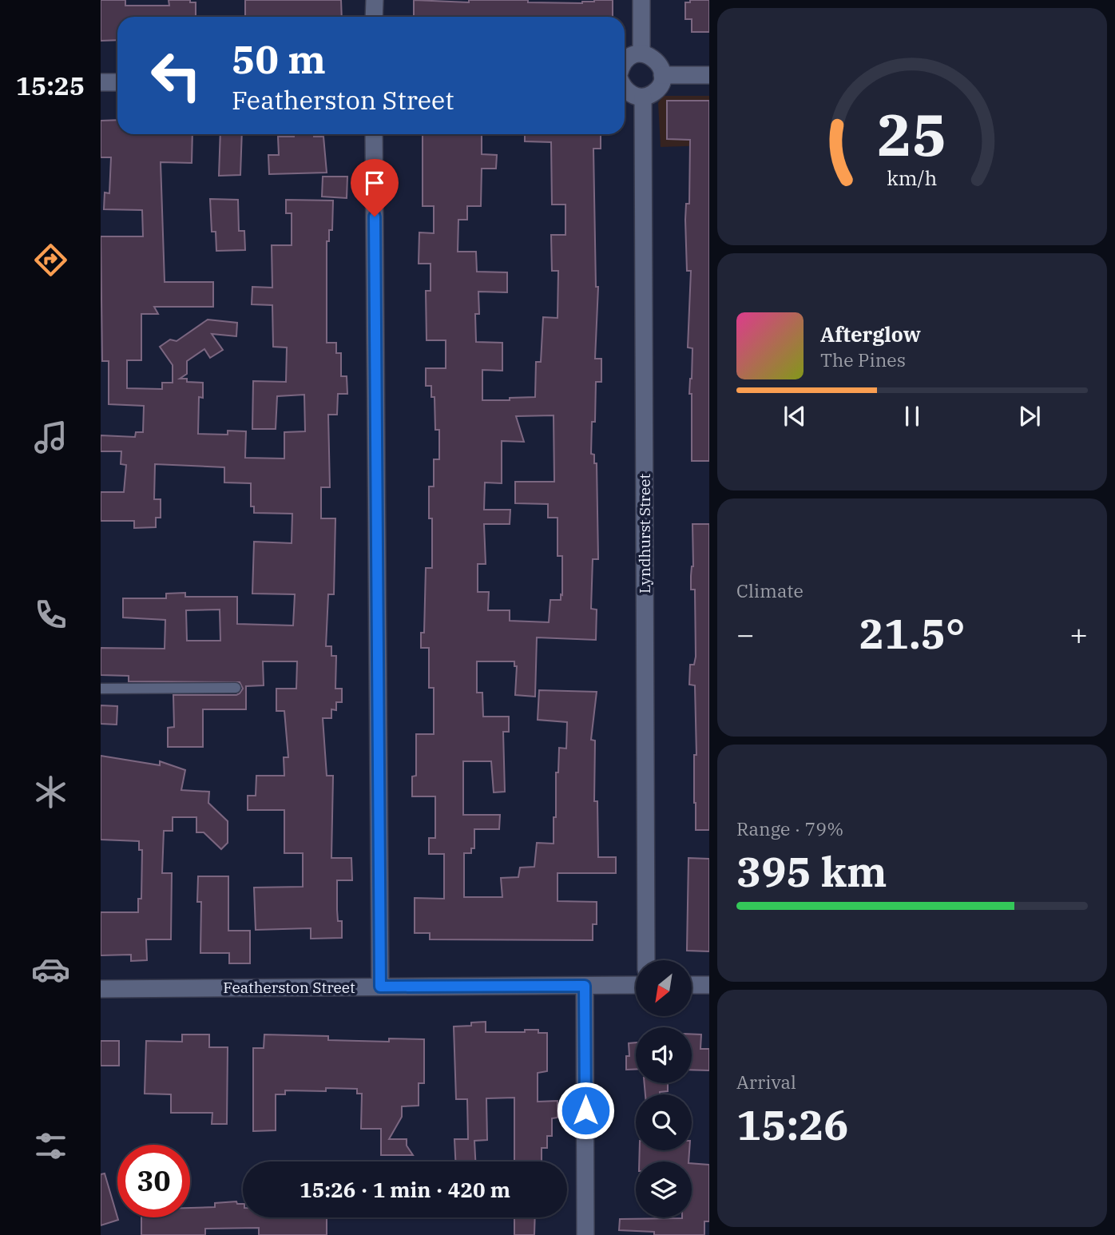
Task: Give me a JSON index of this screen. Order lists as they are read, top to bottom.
{
  "streets": {
    "street": ["Lyndhurst Street", "Featherston Street"]
  },
  "north": "bottom left",
  "page": {
    "tabs": "15:25",
    "turn": ["50 m", "Featherston Street"],
    "song": ["Afterglow", "The Pines"],
    "tile": [
      "Climate",
      ["Range · 79%", "395 km"],
      ["Arrival", "15:26"]
    ],
    "heat": ["−", "21.5°", "+"],
    "limit": "30",
    "trip": "15:26 · 1 min · 420 m",
    "gauge": ["25", "km/h"]
  }
}
